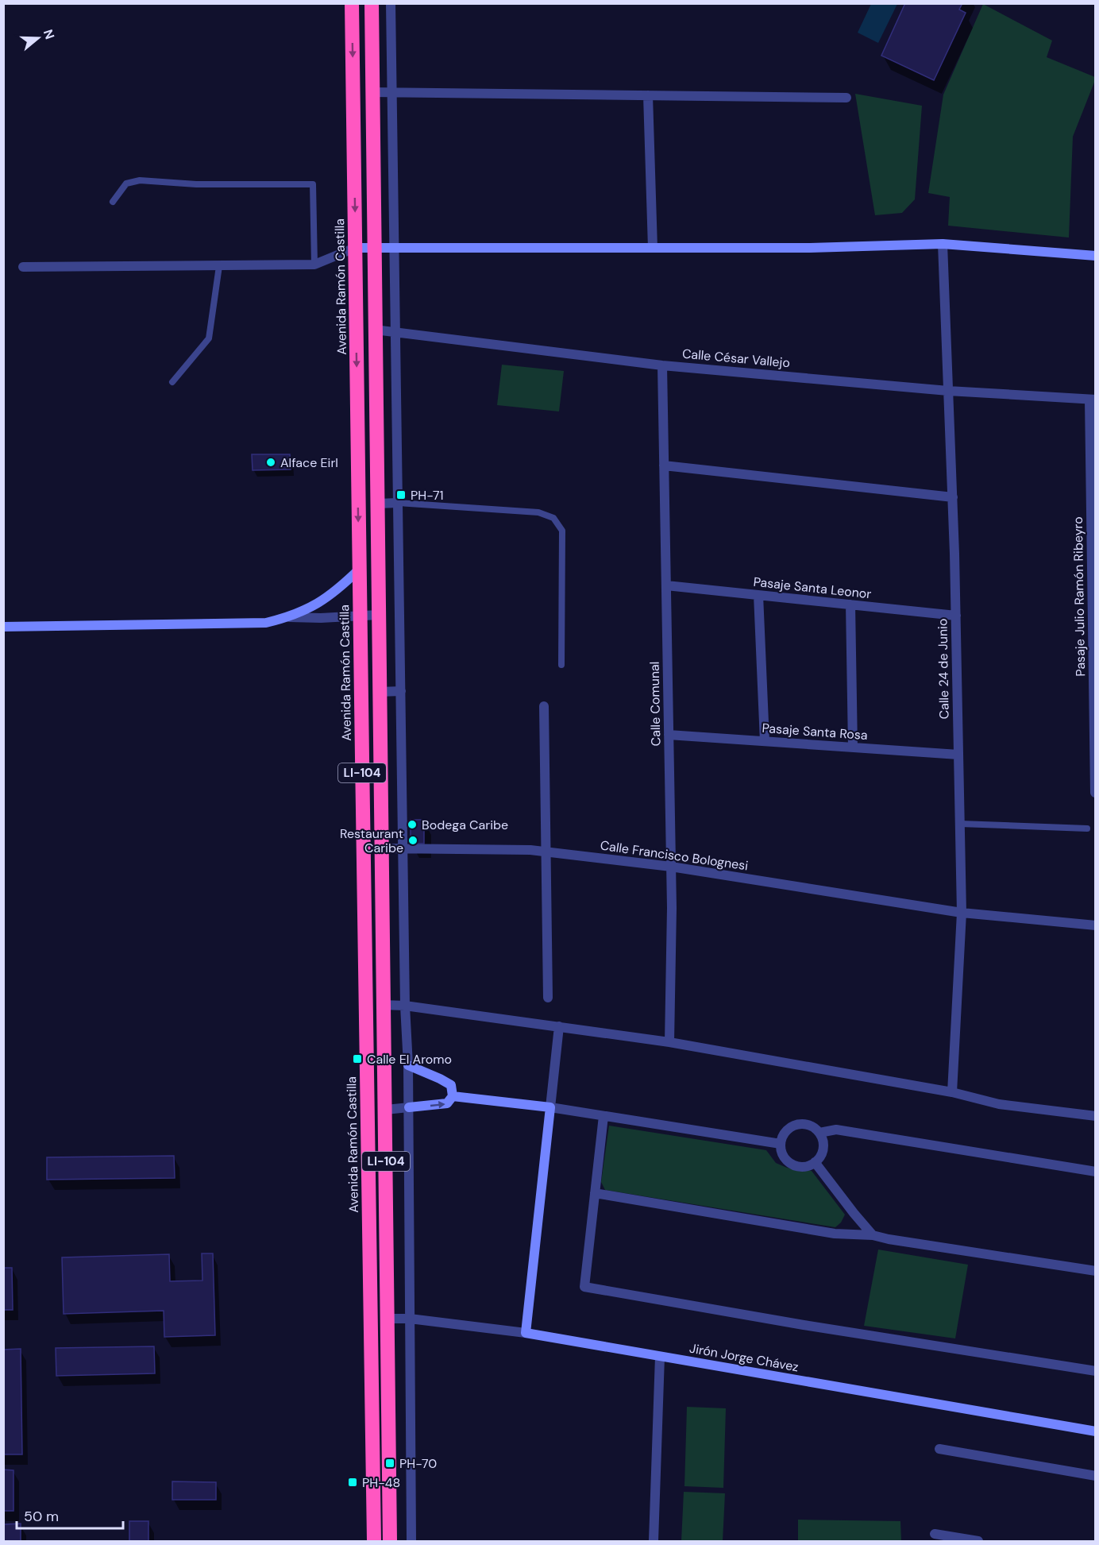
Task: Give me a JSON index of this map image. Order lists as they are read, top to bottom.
{
  "streets": {
    "highway": ["Avenida Ramón Castilla", "LI-104"],
    "street": [
      "Calle César Vallejo",
      "Pasaje Santa Leonor",
      "Pasaje Julio Ramón Ribeyro",
      "Calle 24 de Junio",
      "Calle Comunal",
      "Pasaje Santa Rosa",
      "Calle Francisco Bolognesi",
      "Jirón Jorge Chávez"
    ]
  },
  "crossings": [
    ["Calle César Vallejo", "Pasaje Julio Ramón Ribeyro"],
    ["Calle César Vallejo", "Calle 24 de Junio"],
    ["Calle César Vallejo", "Calle Comunal"],
    ["Calle César Vallejo", "LI-104"],
    ["Pasaje Santa Leonor", "Calle 24 de Junio"],
    ["Pasaje Santa Leonor", "Calle Comunal"],
    ["Calle 24 de Junio", "Pasaje Santa Rosa"],
    ["Calle 24 de Junio", "Calle Francisco Bolognesi"],
    ["Calle Comunal", "Pasaje Santa Rosa"],
    ["Calle Comunal", "Calle Francisco Bolognesi"],
    ["LI-104", "Calle Francisco Bolognesi"],
    ["LI-104", "Jirón Jorge Chávez"]
  ],
  "places": {
    "other": ["Alface Eirl", "Bodega Caribe", "Restaurant Caribe"],
    "transit": [
      "PH-71",
      "Calle El Aromo",
      "PH-70",
      "PH-48"
    ]
  },
  "scale_bar": "50 m",
  "north": "right"
}
